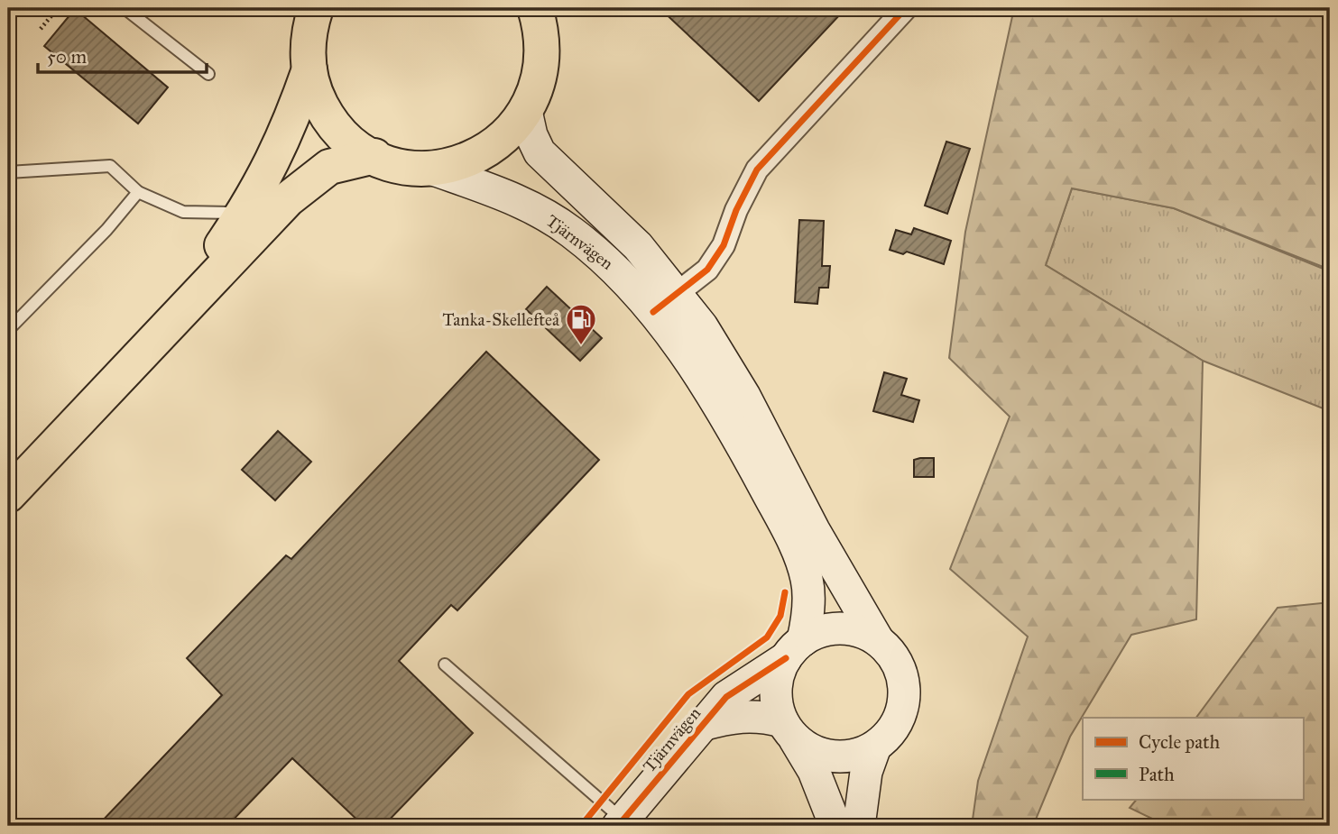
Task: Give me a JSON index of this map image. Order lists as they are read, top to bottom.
{
  "streets": {
    "main road": ["Tjärnvägen"]
  },
  "places": {
    "fuel station": ["Tanka-Skellefteå"]
  },
  "legend": ["Cycle path", "Path"],
  "scale_bar": "50 m"
}
